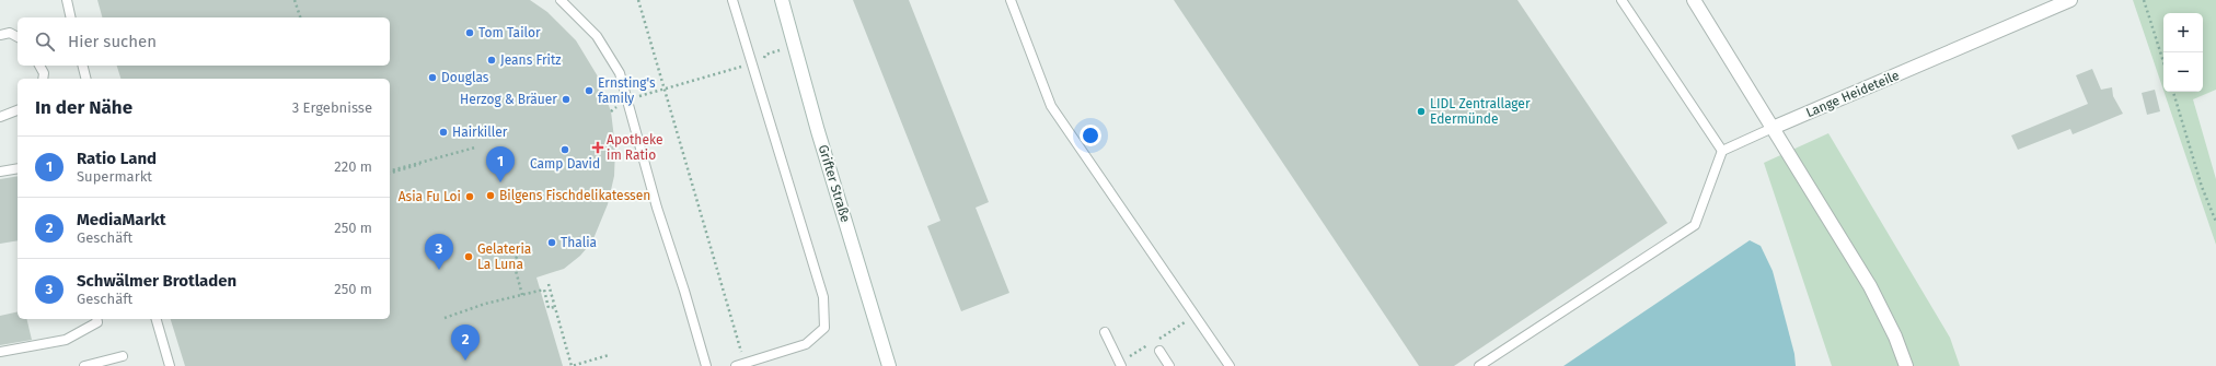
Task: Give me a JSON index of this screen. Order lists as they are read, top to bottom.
{
  "streets": {
    "street": ["Lange Heideteile", "Grifter Straße"]
  },
  "places": {
    "other": [
      "Tom Tailor",
      "Jeans Fritz",
      "Douglas",
      "Ernsting's family",
      "Herzog & Bräuer",
      "LIDL Zentrallager Edermünde",
      "Hairkiller",
      "Camp David",
      "Bilgens Fischdelikatessen",
      "Asia Fu Loi",
      "Thalia",
      "Gelateria La Luna"
    ],
    "health": ["Apotheke im Ratio"]
  },
  "page": {
    "map_buttons": ["+", "−"],
    "search": "Hier suchen",
    "heading": ["In der Nähe", "3 Ergebnisse"],
    "list": [
      {
        "mark": "1",
        "name": "Ratio Land",
        "note": "Supermarkt",
        "value": "220 m"
      },
      {
        "mark": "2",
        "name": "MediaMarkt",
        "note": "Geschäft",
        "value": "250 m"
      },
      {
        "mark": "3",
        "name": "Schwälmer Brotladen",
        "note": "Geschäft",
        "value": "250 m"
      }
    ],
    "pins": ["1", "3", "2"]
  }
}
